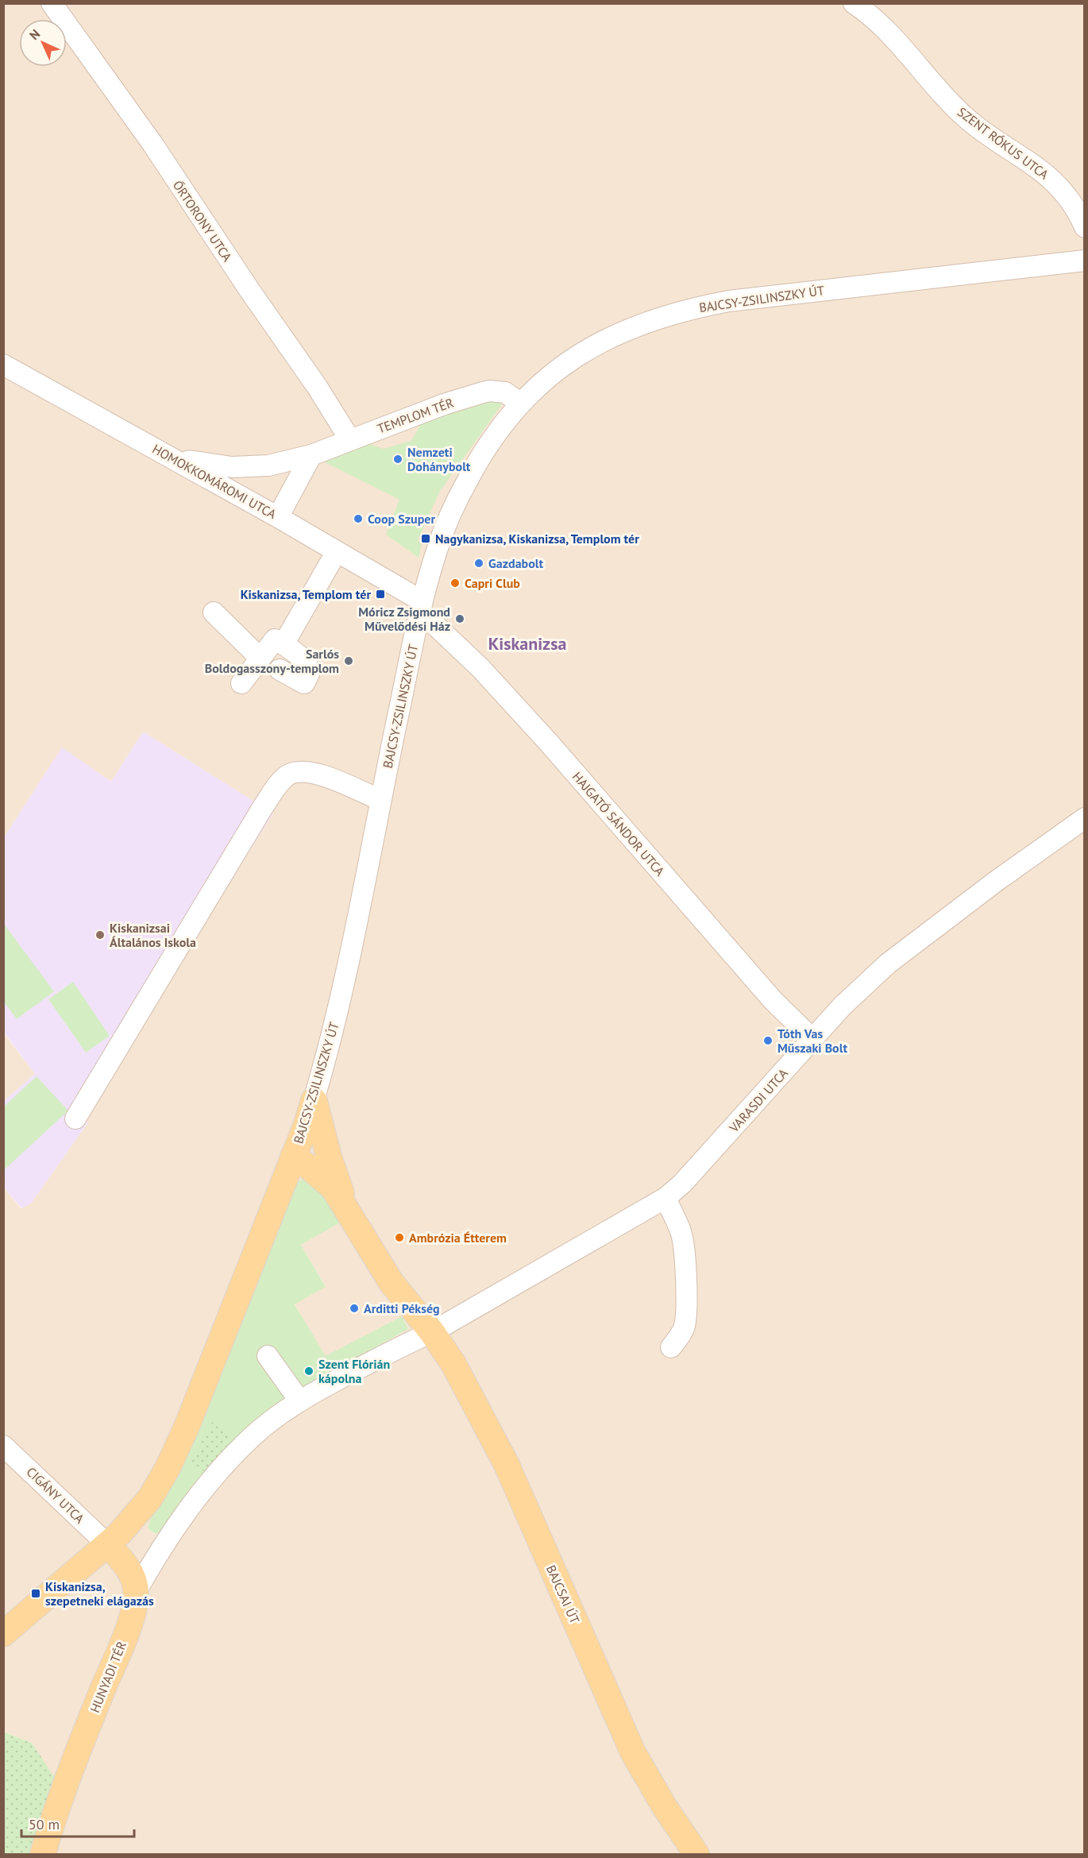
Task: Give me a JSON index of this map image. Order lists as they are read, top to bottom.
{
  "streets": {
    "main road": ["BAJCSY-ZSILINSZKY ÚT", "BAJCSAI ÚT", "HUNYADI TÉR"],
    "street": [
      "SZENT RÓKUS UTCA",
      "ŐRTORONY UTCA",
      "TEMPLOM TÉR",
      "HOMOKKOMÁROMI UTCA",
      "HAJGATÓ SÁNDOR UTCA",
      "VARASDI UTCA",
      "CIGÁNY UTCA"
    ]
  },
  "crossings": [
    ["ŐRTORONY UTCA", "TEMPLOM TÉR"],
    ["BAJCSY-ZSILINSZKY ÚT", "TEMPLOM TÉR"],
    ["BAJCSY-ZSILINSZKY ÚT", "HOMOKKOMÁROMI UTCA"],
    ["BAJCSY-ZSILINSZKY ÚT", "HAJGATÓ SÁNDOR UTCA"],
    ["BAJCSY-ZSILINSZKY ÚT", "CIGÁNY UTCA"],
    ["TEMPLOM TÉR", "HOMOKKOMÁROMI UTCA"],
    ["HOMOKKOMÁROMI UTCA", "HAJGATÓ SÁNDOR UTCA"],
    ["HAJGATÓ SÁNDOR UTCA", "VARASDI UTCA"],
    ["VARASDI UTCA", "BAJCSAI ÚT"],
    ["VARASDI UTCA", "HUNYADI TÉR"]
  ],
  "districts": ["Kiskanizsa"],
  "places": {
    "other": [
      "Nemzeti Dohánybolt",
      "Coop Szuper",
      "Gazdabolt",
      "Capri Club",
      "Móricz Zsigmond Művelődési Ház",
      "Sarlós Boldogasszony-templom",
      "Kiskanizsai Általános Iskola",
      "Tóth Vas Műszaki Bolt",
      "Ambrózia Étterem",
      "Arditti Pékség",
      "Szent Flórián kápolna"
    ],
    "transit": ["Nagykanizsa, Kiskanizsa, Templom tér", "Kiskanizsa, Templom tér", "Kiskanizsa, szepetneki elágazás"]
  },
  "scale_bar": "50 m",
  "north": "top left"
}
